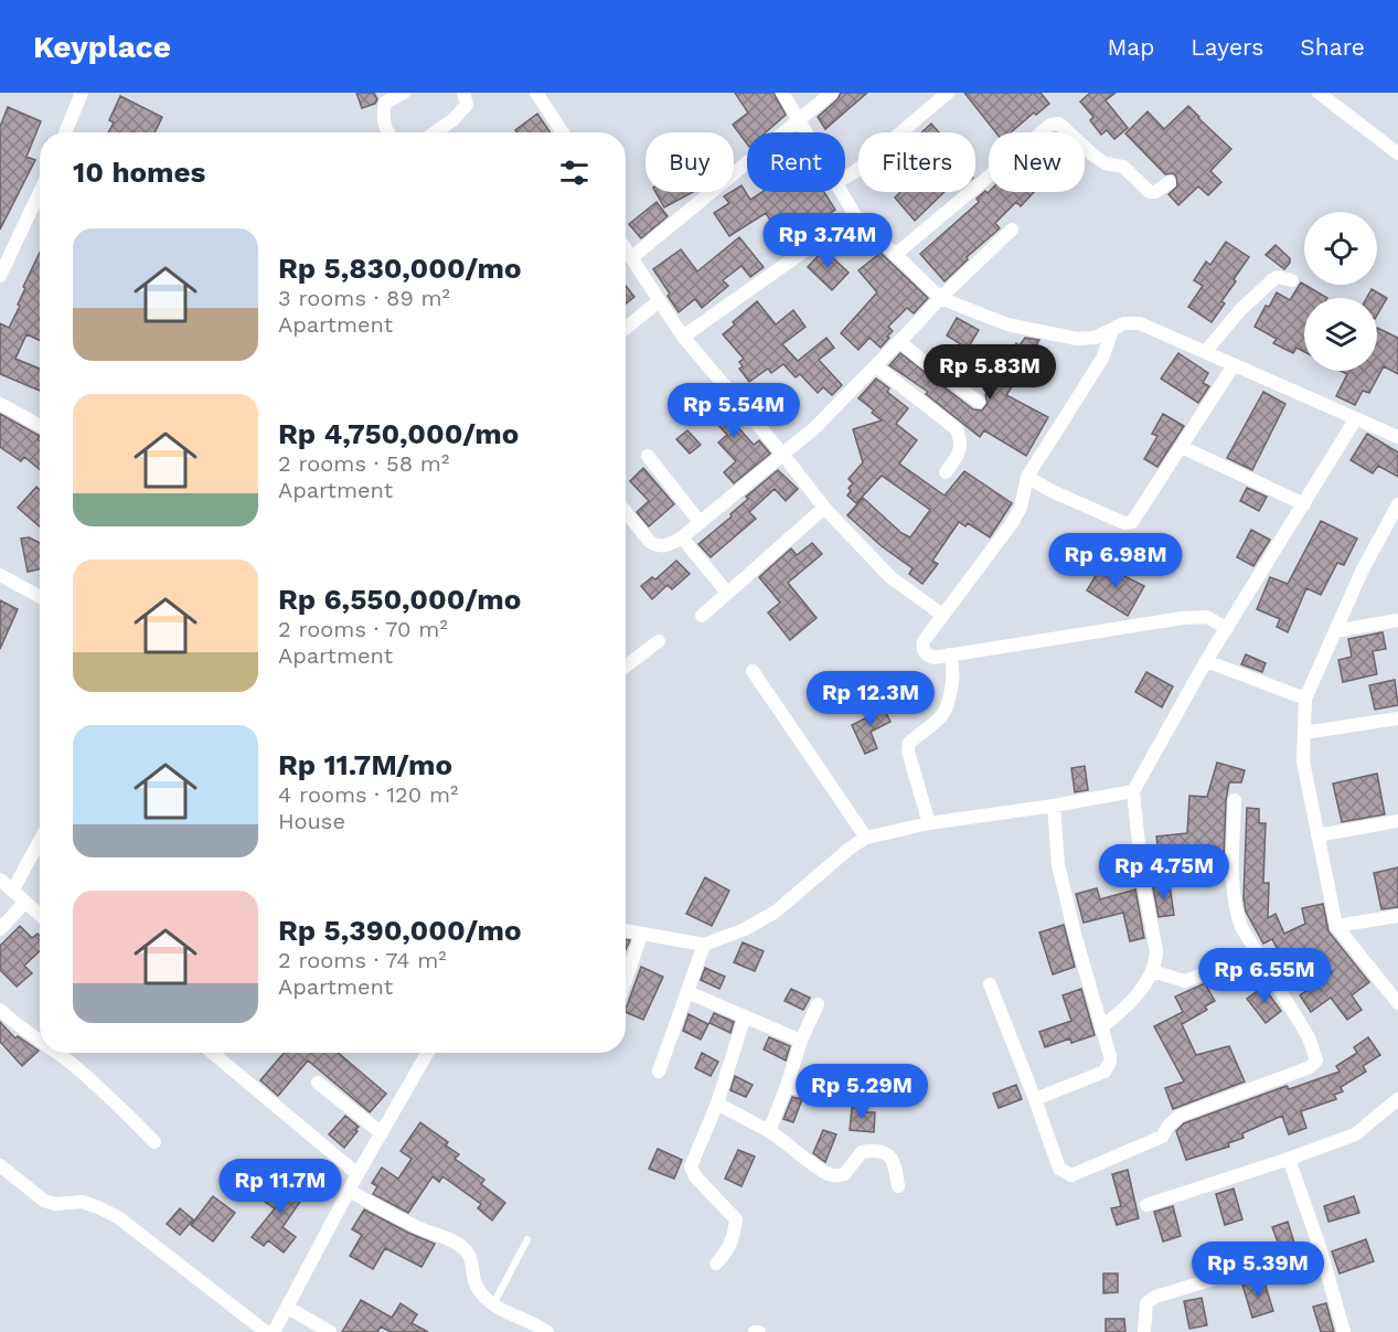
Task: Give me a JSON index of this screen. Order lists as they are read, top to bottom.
{
  "page": {
    "header": "Keyplace",
    "nav": ["Map", "Layers", "Share"],
    "chip": [
      "Buy",
      "Rent",
      "Filters",
      "New"
    ],
    "heading": "10 homes",
    "list": [
      {
        "name": "Rp 5,830,000/mo",
        "note": "3 rooms · 89 m² · Apartment"
      },
      {
        "name": "Rp 4,750,000/mo",
        "note": "2 rooms · 58 m² · Apartment"
      },
      {
        "name": "Rp 6,550,000/mo",
        "note": "2 rooms · 70 m² · Apartment"
      },
      {
        "name": "Rp 11.7M/mo",
        "note": "4 rooms · 120 m² · House"
      },
      {
        "name": "Rp 5,390,000/mo",
        "note": "2 rooms · 74 m² · Apartment"
      }
    ],
    "price": [
      "Rp 3.74M",
      "Rp 5.83M",
      "Rp 5.54M",
      "Rp 6.98M",
      "Rp 12.3M",
      "Rp 4.75M",
      "Rp 6.55M",
      "Rp 5.29M",
      "Rp 11.7M",
      "Rp 5.39M"
    ]
  }
}
